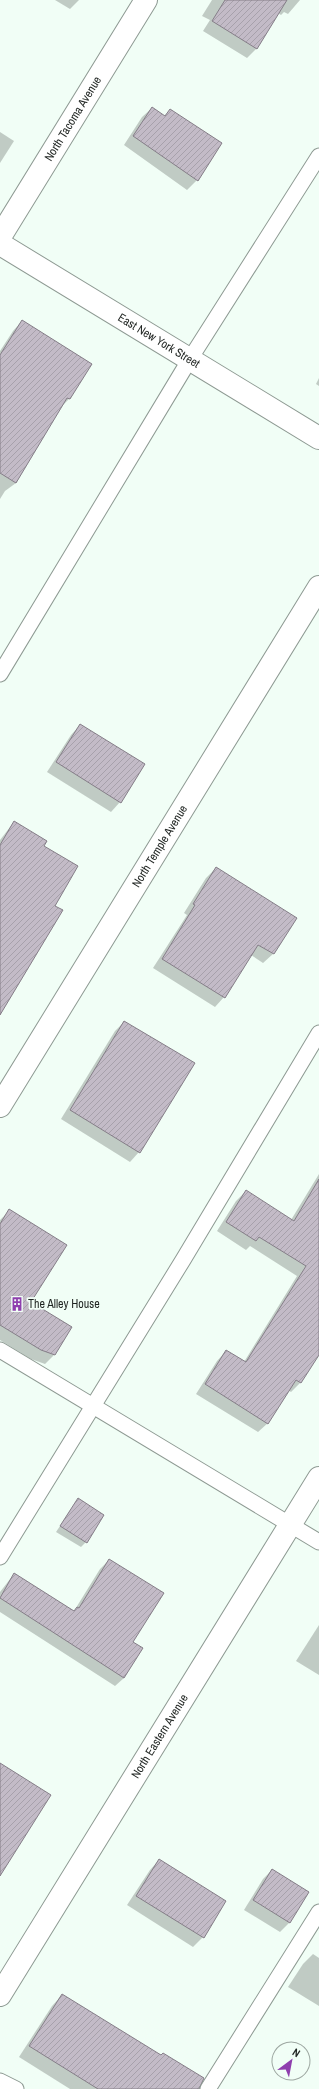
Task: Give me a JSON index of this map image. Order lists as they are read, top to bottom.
{
  "streets": {
    "street": [
      "North Tacoma Avenue",
      "East New York Street",
      "North Temple Avenue",
      "North Eastern Avenue"
    ]
  },
  "places": {
    "building": ["The Alley House"]
  },
  "north": "top right"
}
